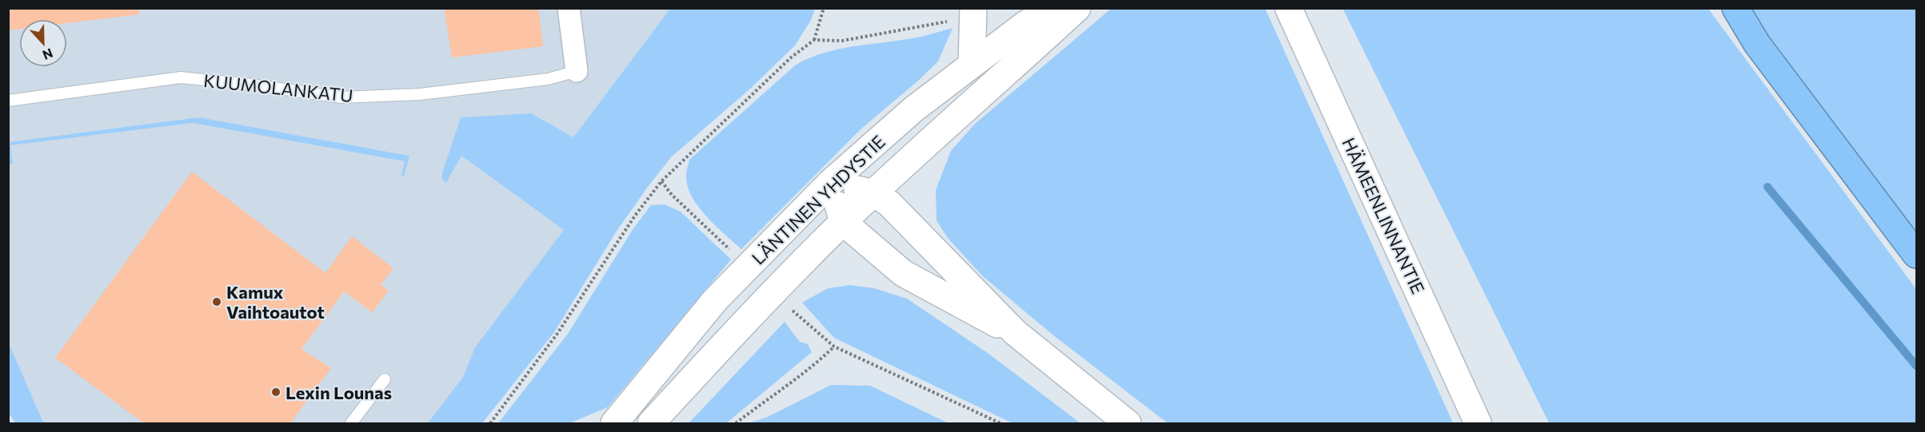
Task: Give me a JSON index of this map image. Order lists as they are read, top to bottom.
{
  "streets": {
    "main road": ["LÄNTINEN YHDYSTIE", "HÄMEENLINNANTIE"],
    "lane": ["KUUMOLANKATU"]
  },
  "places": ["Kamux Vaihtoautot", "Lexin Lounas"],
  "north": "bottom"
}
